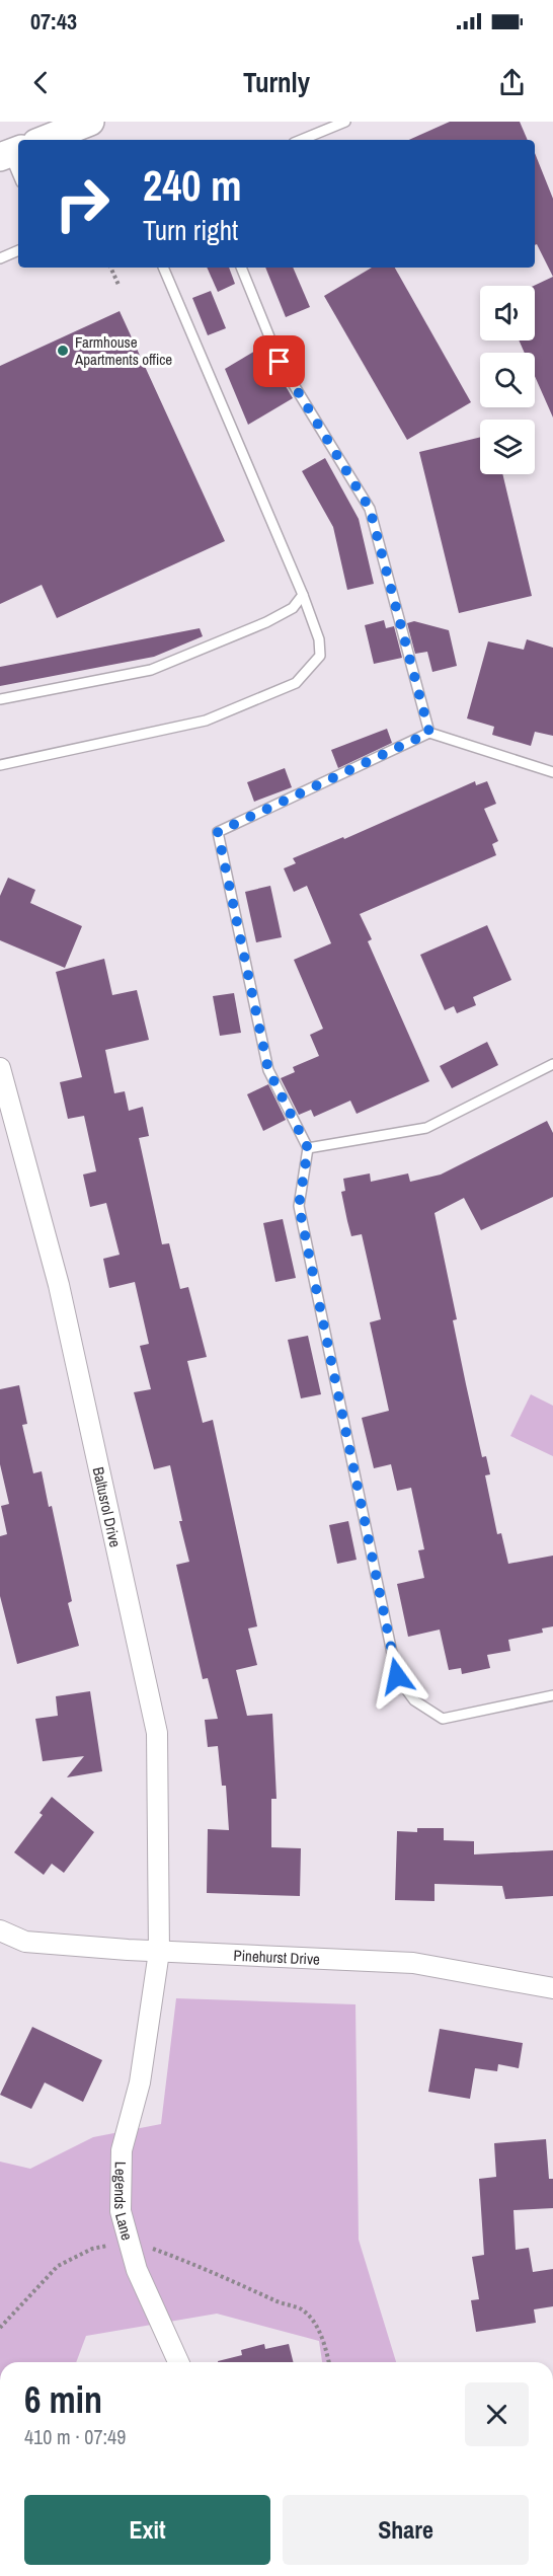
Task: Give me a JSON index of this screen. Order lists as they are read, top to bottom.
{
  "streets": {
    "street": ["Baltusrol Drive", "Pinehurst Drive", "Legends Lane"]
  },
  "crossings": [
    ["Baltusrol Drive", "Pinehurst Drive"],
    ["Baltusrol Drive", "Legends Lane"],
    ["Pinehurst Drive", "Legends Lane"]
  ],
  "places": ["Farmhouse Apartments office"],
  "page": {
    "status": "07:43",
    "header": "Turnly",
    "turn": ["240 m", "Turn right"],
    "heading": ["6 min", "410 m · 07:49"],
    "buttons": ["Exit", "Share"]
  }
}
